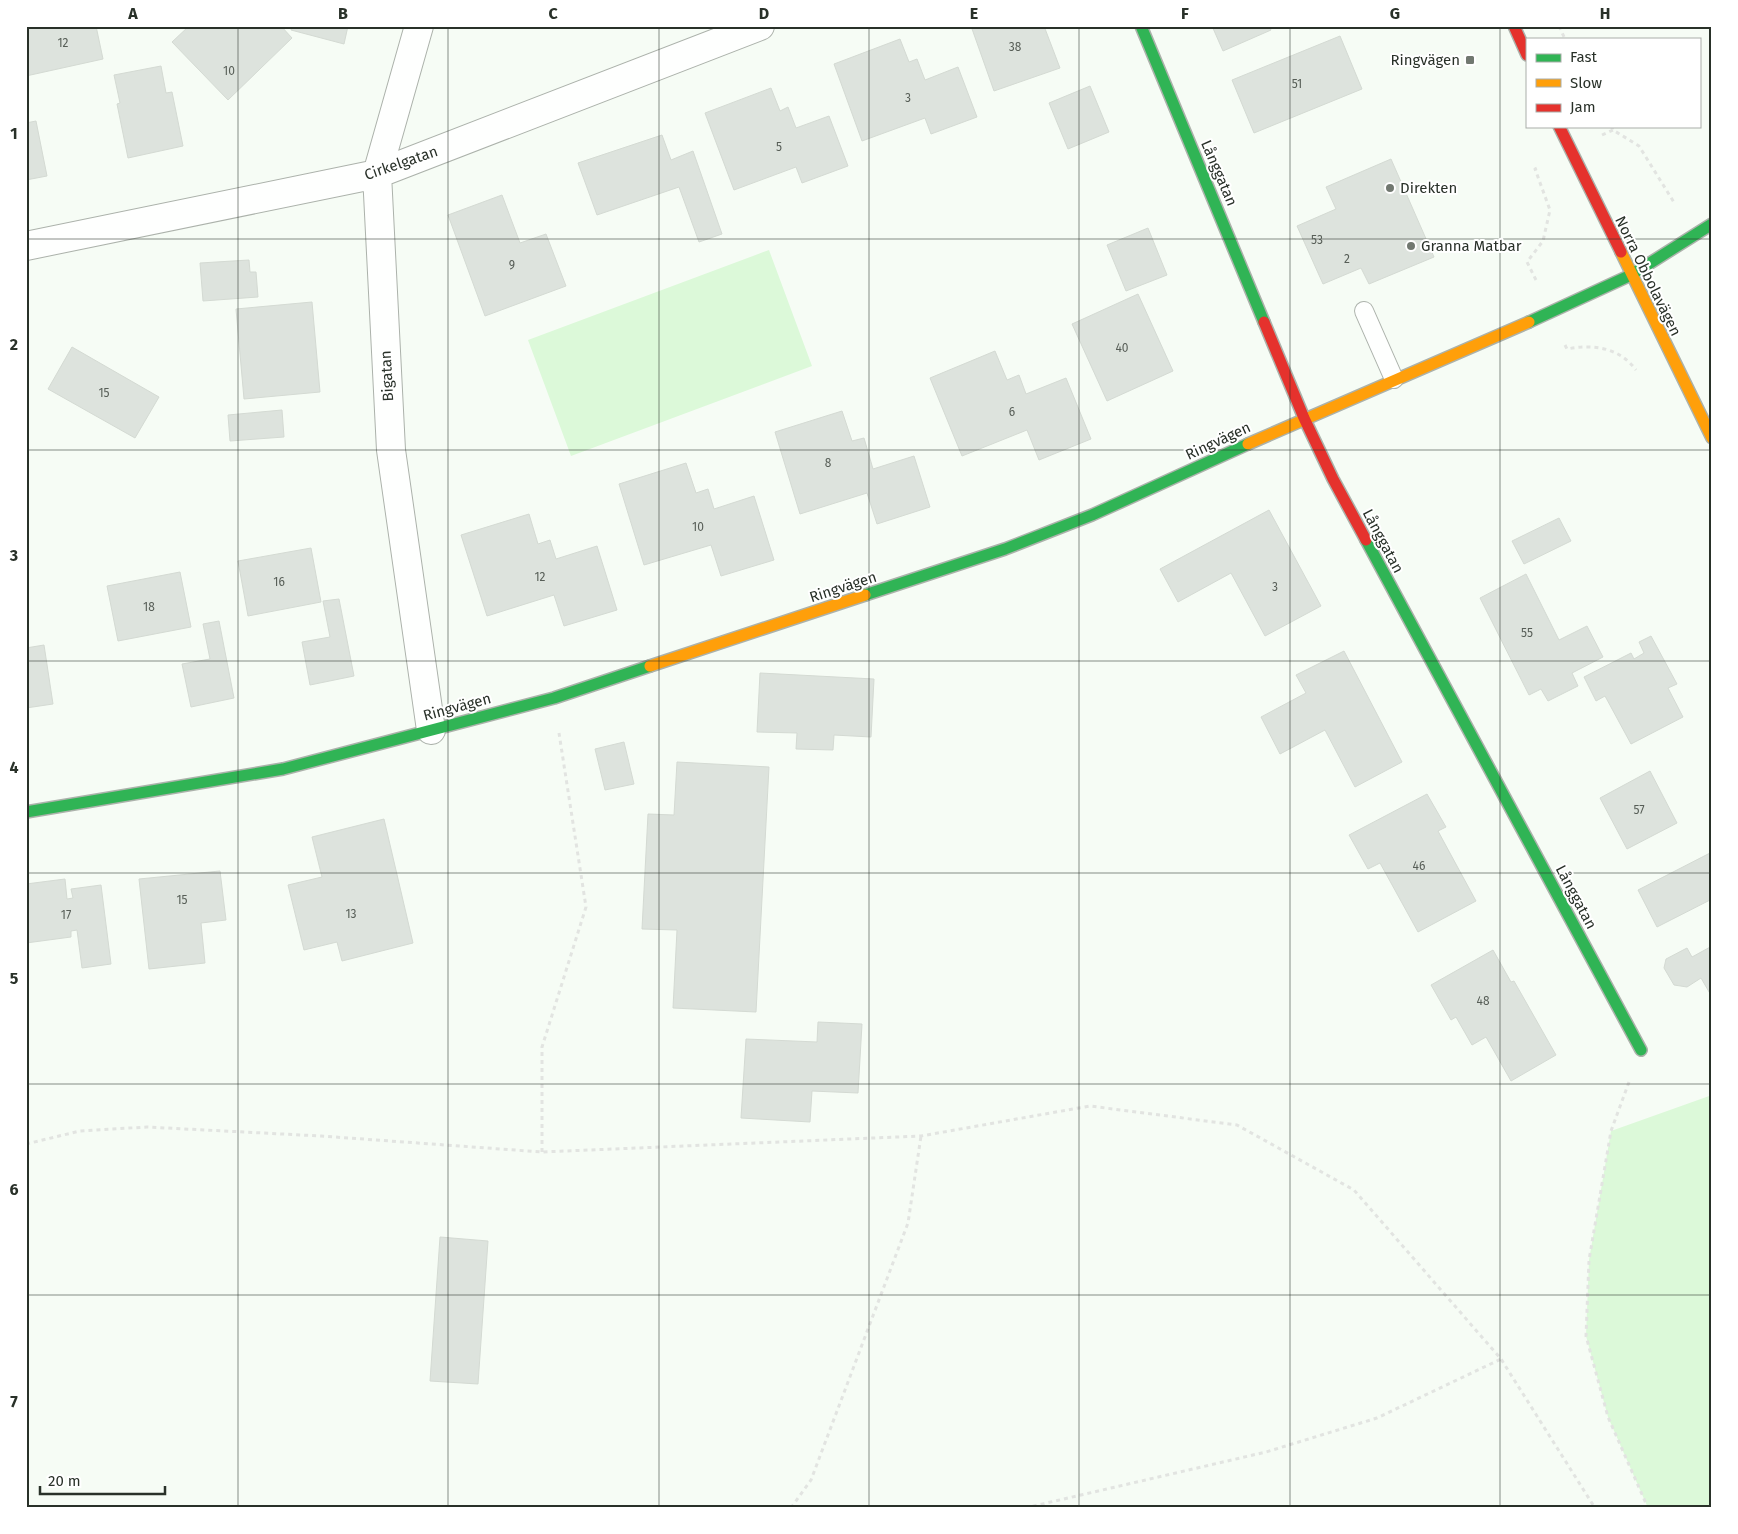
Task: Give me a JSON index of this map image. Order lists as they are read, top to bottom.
{
  "streets": {
    "street": [
      "Cirkelgatan",
      "Långgatan",
      "Norra Obbolavägen",
      "Bigatan",
      "Ringvägen"
    ]
  },
  "crossings": [
    ["Cirkelgatan", "Bigatan"],
    ["Långgatan", "Ringvägen"],
    ["Norra Obbolavägen", "Ringvägen"],
    ["Bigatan", "Ringvägen"]
  ],
  "places": {
    "transit": ["Ringvägen"],
    "other": ["Direkten", "Granna Matbar"]
  },
  "house_numbers": [
    "12",
    "38",
    "10",
    "51",
    "3",
    "5",
    "53",
    "2",
    "9",
    "40",
    "15",
    "6",
    "8",
    "10",
    "12",
    "16",
    "3",
    "18",
    "55",
    "57",
    "46",
    "15",
    "13",
    "17",
    "48"
  ],
  "legend": ["Fast", "Slow", "Jam"],
  "scale_bar": "20 m",
  "grid": {
    "columns": [
      "A",
      "B",
      "C",
      "D",
      "E",
      "F",
      "G",
      "H"
    ],
    "rows": [
      "1",
      "2",
      "3",
      "4",
      "5",
      "6",
      "7"
    ]
  }
}
